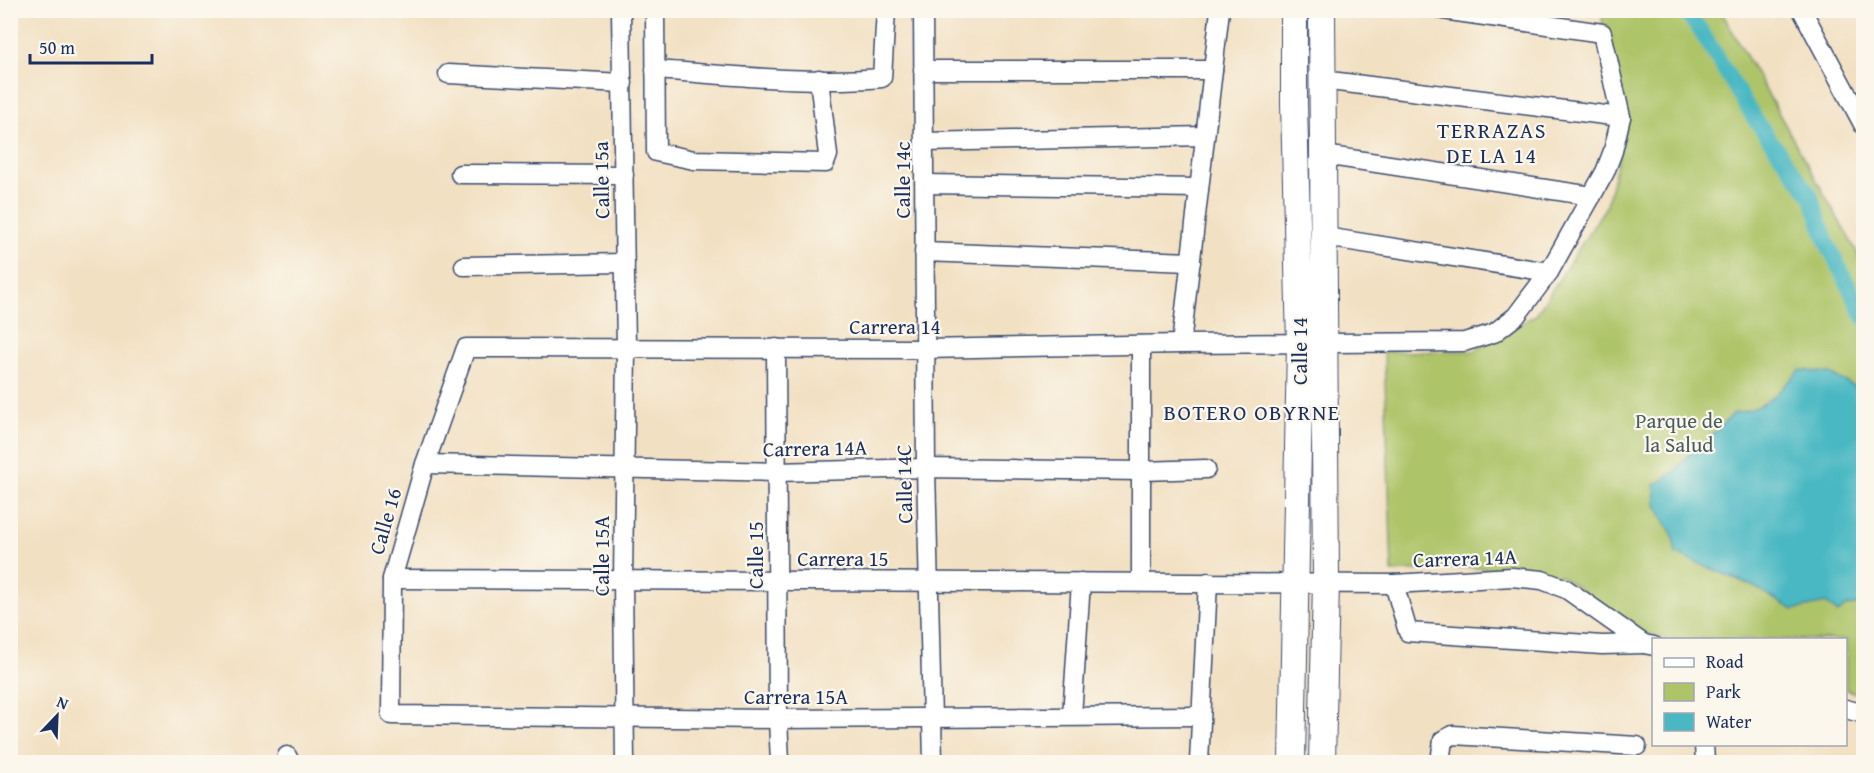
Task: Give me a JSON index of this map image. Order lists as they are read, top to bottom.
{
  "streets": {
    "main road": ["Calle 14"],
    "street": [
      "Calle 15a",
      "Calle 14c",
      "Carrera 14",
      "Carrera 14A",
      "Calle 14C",
      "Calle 16",
      "Calle 15",
      "Calle 15A",
      "Carrera 15",
      "Carrera 15A"
    ]
  },
  "crossings": [
    ["Calle 15a", "Carrera 14"],
    ["Calle 15a", "Calle 15A"],
    ["Calle 14c", "Carrera 14"],
    ["Calle 14c", "Calle 14C"],
    ["Carrera 14", "Calle 14"],
    ["Carrera 14", "Calle 14C"],
    ["Carrera 14", "Calle 16"],
    ["Carrera 14", "Calle 15"],
    ["Carrera 14", "Calle 15A"],
    ["Calle 14", "Carrera 14A"],
    ["Calle 14", "Carrera 15"],
    ["Carrera 14A", "Calle 14C"],
    ["Carrera 14A", "Calle 16"],
    ["Carrera 14A", "Calle 15"],
    ["Carrera 14A", "Calle 15A"],
    ["Carrera 14A", "Carrera 15"],
    ["Calle 14C", "Carrera 15"],
    ["Calle 14C", "Carrera 15A"],
    ["Calle 16", "Carrera 15"],
    ["Calle 16", "Carrera 15A"],
    ["Calle 15", "Carrera 15"],
    ["Calle 15", "Carrera 15A"],
    ["Calle 15A", "Carrera 15"],
    ["Calle 15A", "Carrera 15A"]
  ],
  "districts": ["TERRAZAS DE LA 14", "BOTERO OBYRNE"],
  "parks": ["Parque de la Salud"],
  "legend": ["Road", "Park", "Water"],
  "scale_bar": "50 m",
  "north": "top right"
}
